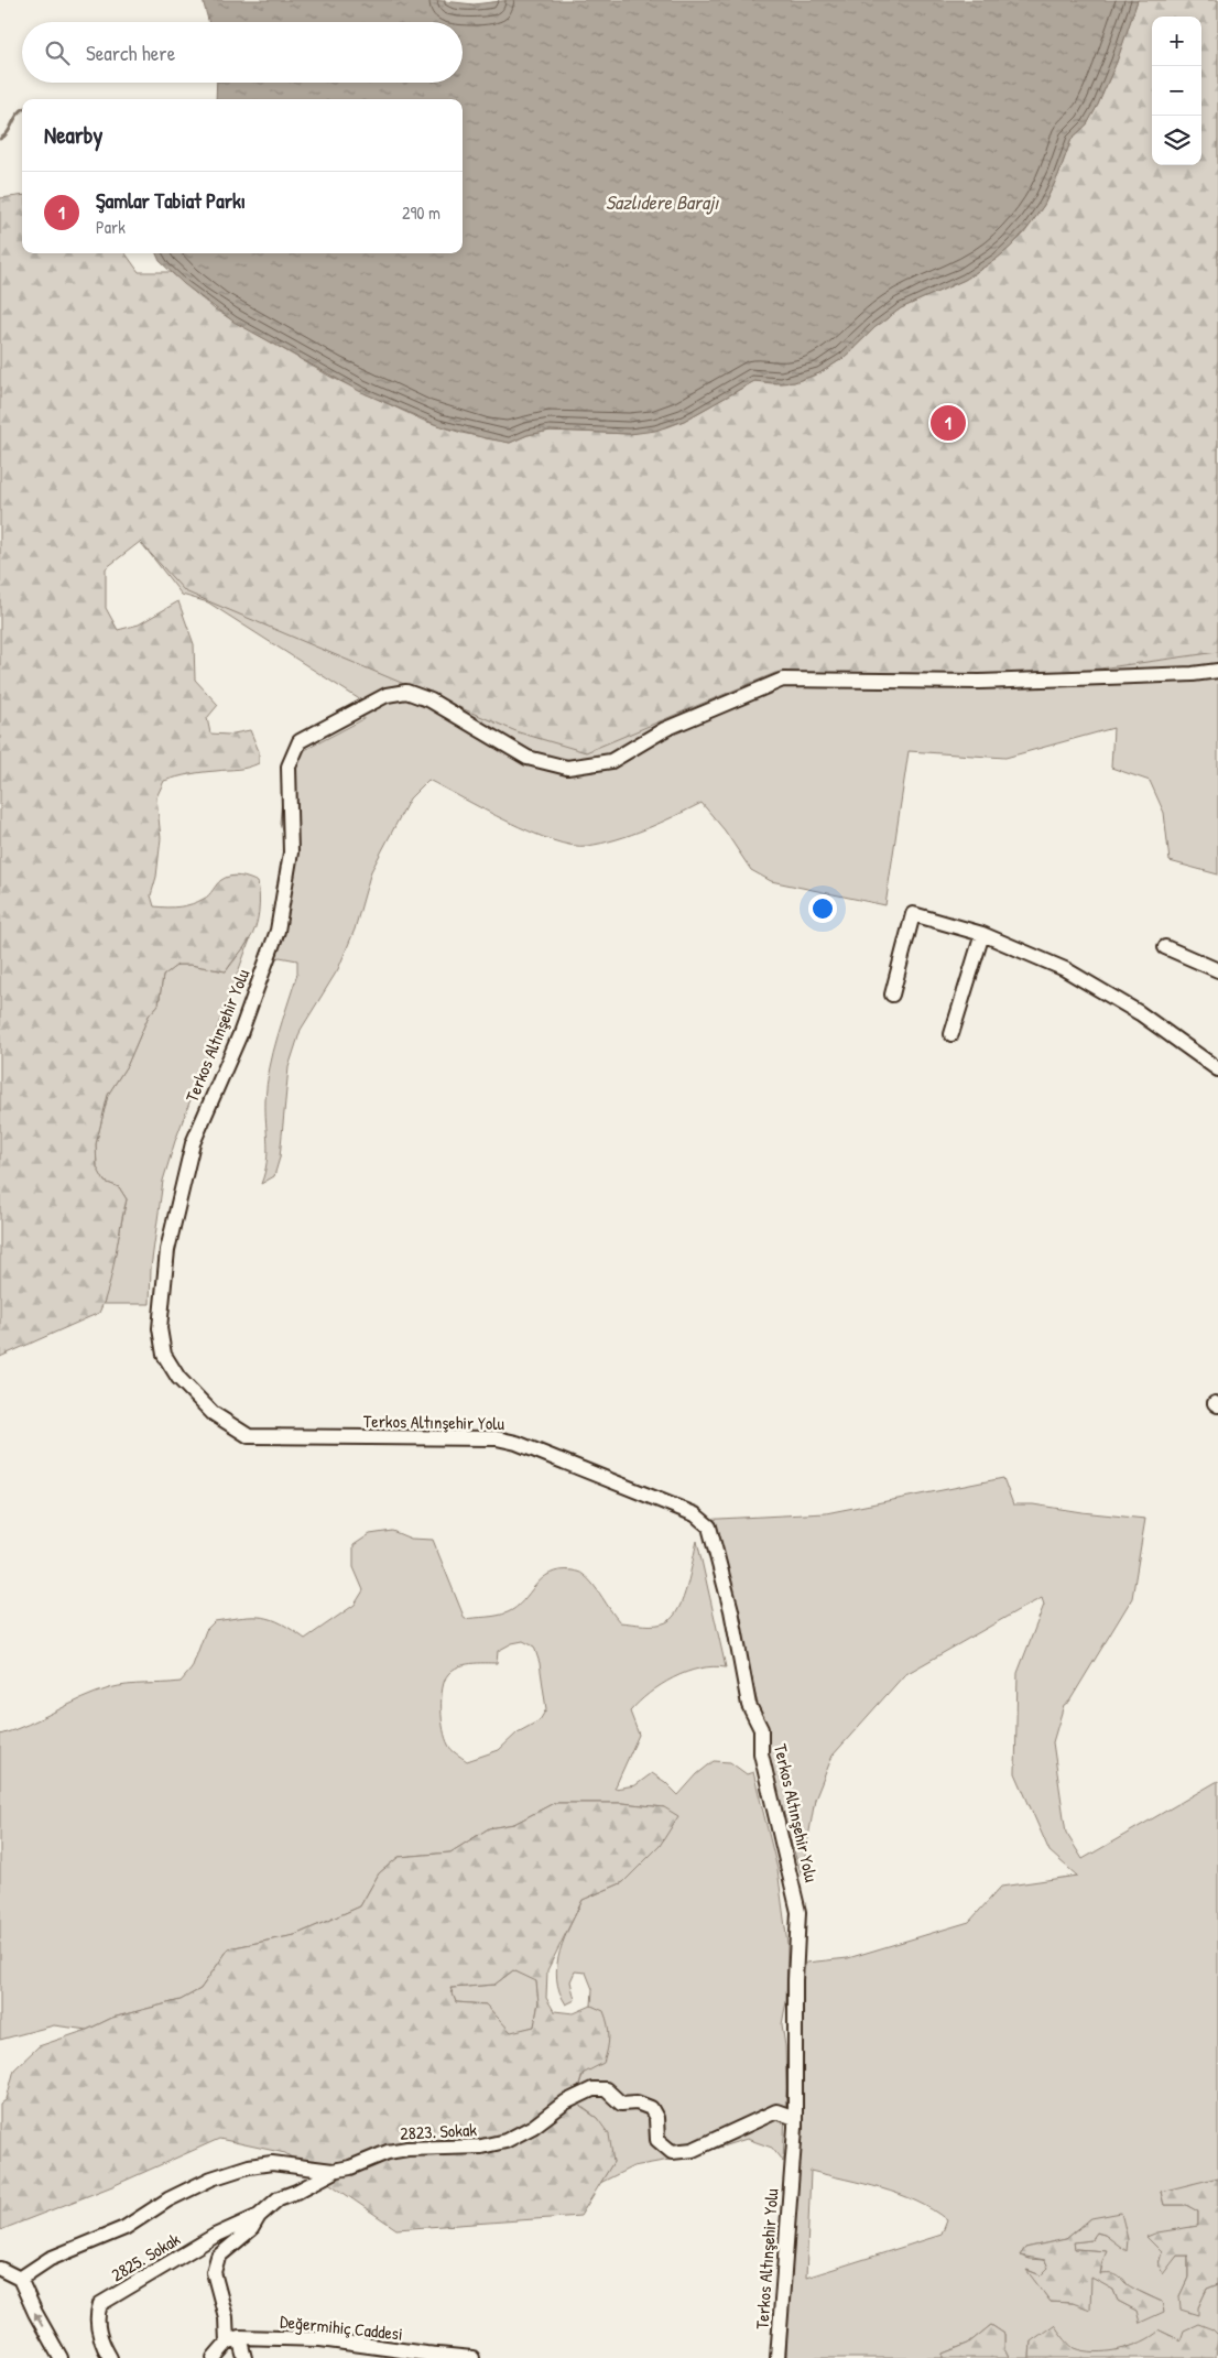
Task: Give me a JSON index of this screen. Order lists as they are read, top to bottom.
{
  "streets": {
    "street": [
      "Terkos Altınşehir Yolu",
      "2823. Sokak",
      "2825. Sokak",
      "Değermihiç Caddesi"
    ]
  },
  "crossings": [
    ["Terkos Altınşehir Yolu", "2823. Sokak"]
  ],
  "water": ["Sazlıdere Barajı"],
  "page": {
    "map_buttons": ["+", "−"],
    "search": "Search here",
    "heading": "Nearby",
    "list": [
      {
        "mark": "1",
        "name": "Şamlar Tabiat Parkı",
        "note": "Park",
        "value": "290 m"
      }
    ],
    "pins": "1"
  }
}
